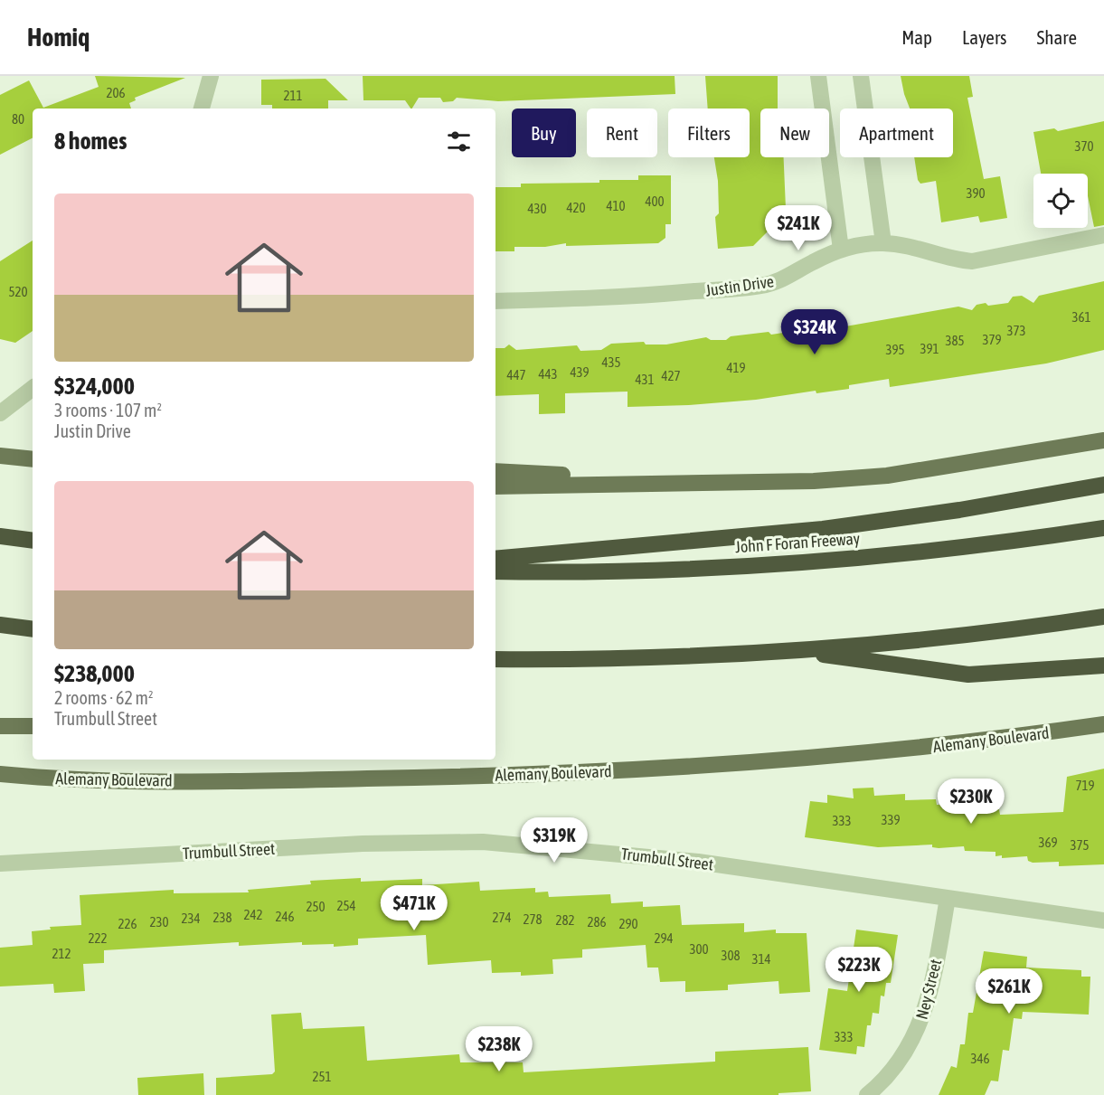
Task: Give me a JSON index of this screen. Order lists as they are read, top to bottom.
{
  "streets": {
    "highway": ["John F Foran Freeway"],
    "main road": ["Alemany Boulevard"],
    "street": ["Justin Drive", "Trumbull Street", "Ney Street"]
  },
  "crossings": [
    ["Trumbull Street", "Ney Street"]
  ],
  "house_numbers": [
    "206",
    "211",
    "80",
    "370",
    "390",
    "400",
    "410",
    "420",
    "430",
    "520",
    "361",
    "373",
    "379",
    "385",
    "391",
    "395",
    "435",
    "419",
    "439",
    "443",
    "447",
    "427",
    "431",
    "719",
    "339",
    "333",
    "369",
    "375",
    "254",
    "250",
    "242",
    "246",
    "238",
    "274",
    "234",
    "278",
    "282",
    "230",
    "286",
    "226",
    "290",
    "222",
    "294",
    "300",
    "212",
    "308",
    "314",
    "333",
    "346",
    "251"
  ],
  "page": {
    "header": "Homiq",
    "nav": ["Map", "Layers", "Share"],
    "chip": [
      "Buy",
      "Rent",
      "Filters",
      "New",
      "Apartment"
    ],
    "heading": "8 homes",
    "list": [
      {
        "name": "$324,000",
        "note": "3 rooms · 107 m² · Justin Drive"
      },
      {
        "name": "$238,000",
        "note": "2 rooms · 62 m² · Trumbull Street"
      }
    ],
    "price": [
      "$241K",
      "$324K",
      "$230K",
      "$319K",
      "$471K",
      "$223K",
      "$261K",
      "$238K"
    ]
  }
}
